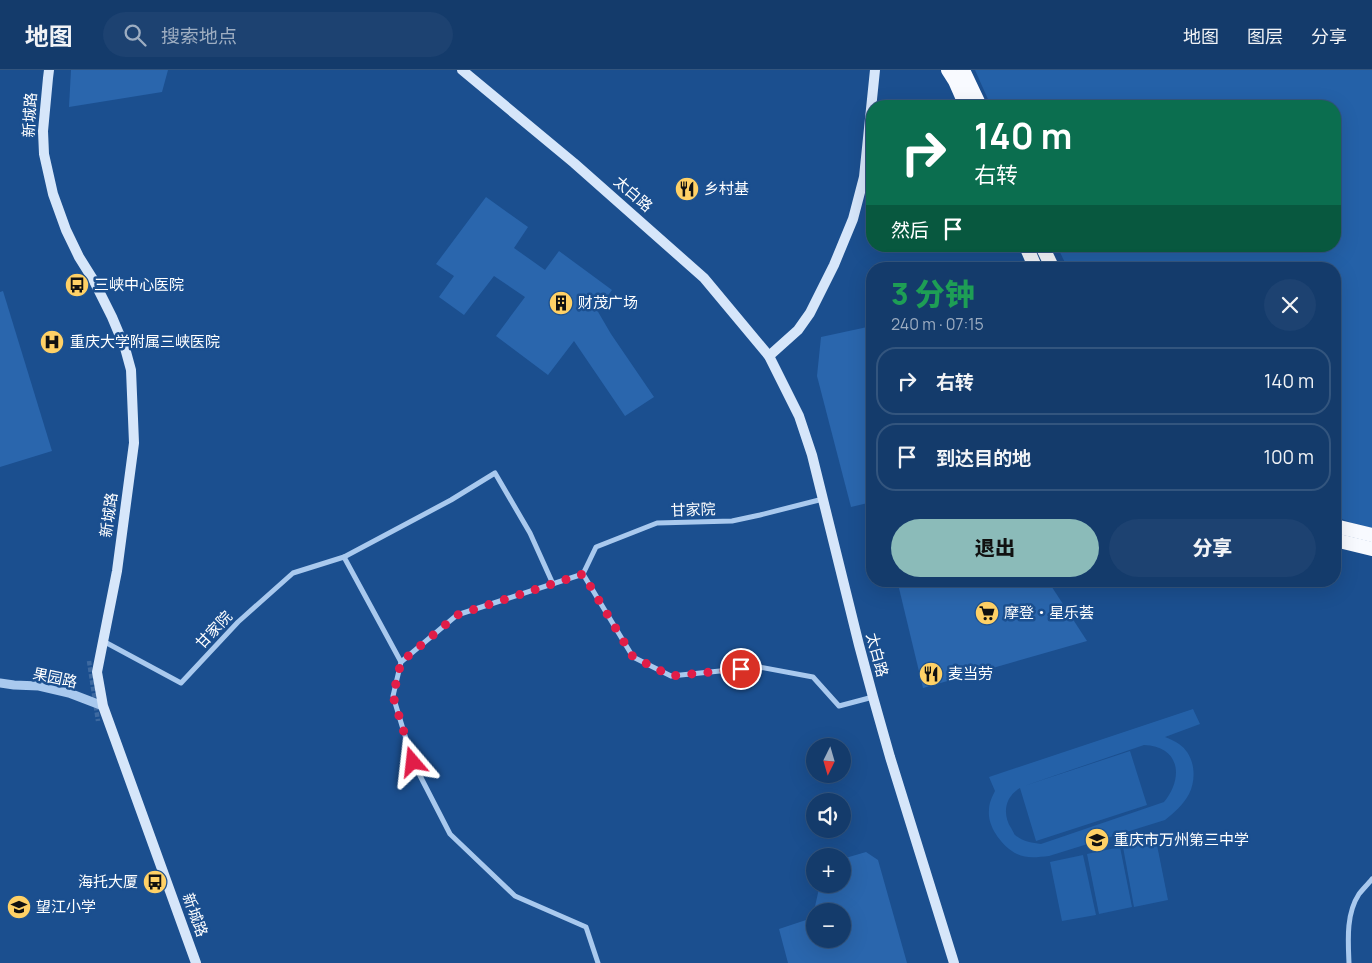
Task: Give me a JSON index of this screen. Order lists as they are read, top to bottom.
{
  "streets": {
    "main road": ["新城路", "太白路"],
    "street": ["甘家院", "果园路"]
  },
  "crossings": [
    ["新城路", "甘家院"],
    ["新城路", "果园路"],
    ["太白路", "甘家院"]
  ],
  "places": {
    "restaurant": ["乡村基", "麦当劳"],
    "bus stop": ["三峡中心医院", "海托大厦"],
    "building": ["财茂广场"],
    "hospital": ["重庆大学附属三峡医院"],
    "supermarket": ["摩登・星乐荟"],
    "school or university": ["重庆市万州第三中学", "望江小学"]
  },
  "north": "bottom",
  "page": {
    "header": "地图",
    "search": "搜索地点",
    "nav": ["地图", "图层", "分享"],
    "turn": ["140 m", "右转"],
    "then": "然后",
    "heading": ["3 分钟", "240 m · 07:15"],
    "list": [
      {
        "name": "右转",
        "value": "140 m"
      },
      {
        "name": "到达目的地",
        "value": "100 m"
      }
    ],
    "buttons": ["退出", "分享"],
    "map_buttons": ["+", "−"]
  }
}
